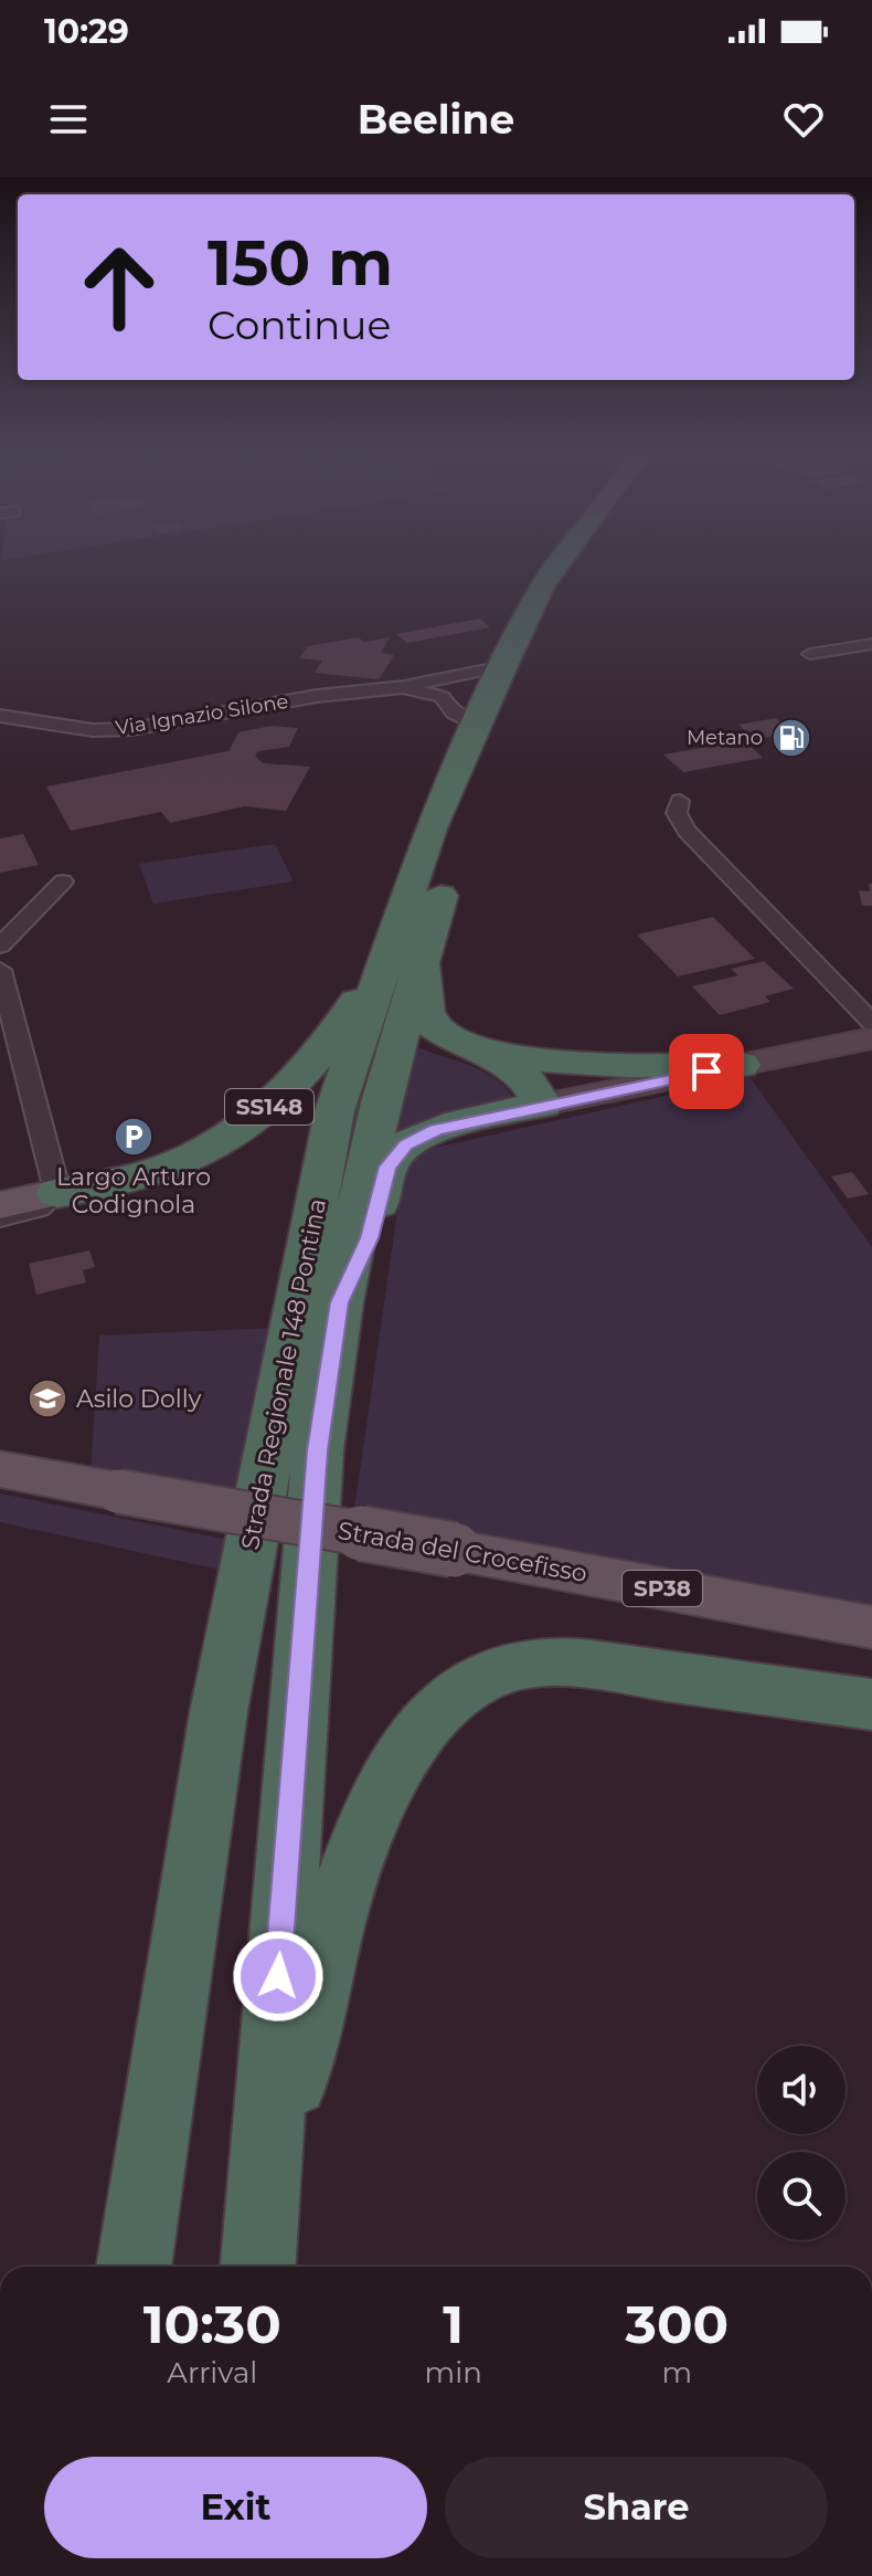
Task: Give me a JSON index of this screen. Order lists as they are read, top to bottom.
{
  "streets": {
    "highway": ["SS148", "Strada Regionale 148 Pontina"],
    "main road": ["Strada del Crocefisso", "SP38"],
    "street": ["Via Ignazio Silone"]
  },
  "crossings": [
    ["Via Ignazio Silone", "Strada Regionale 148 Pontina"],
    ["SS148", "Strada Regionale 148 Pontina"]
  ],
  "places": {
    "fuel station": ["Metano"],
    "parking": ["Largo Arturo Codignola"],
    "school or university": ["Asilo Dolly"]
  },
  "page": {
    "status": "10:29",
    "header": "Beeline",
    "turn": ["150 m", "Continue"],
    "eta": [
      "10:30",
      "Arrival",
      "1",
      "min",
      "300",
      "m"
    ],
    "buttons": ["Exit", "Share"]
  }
}
